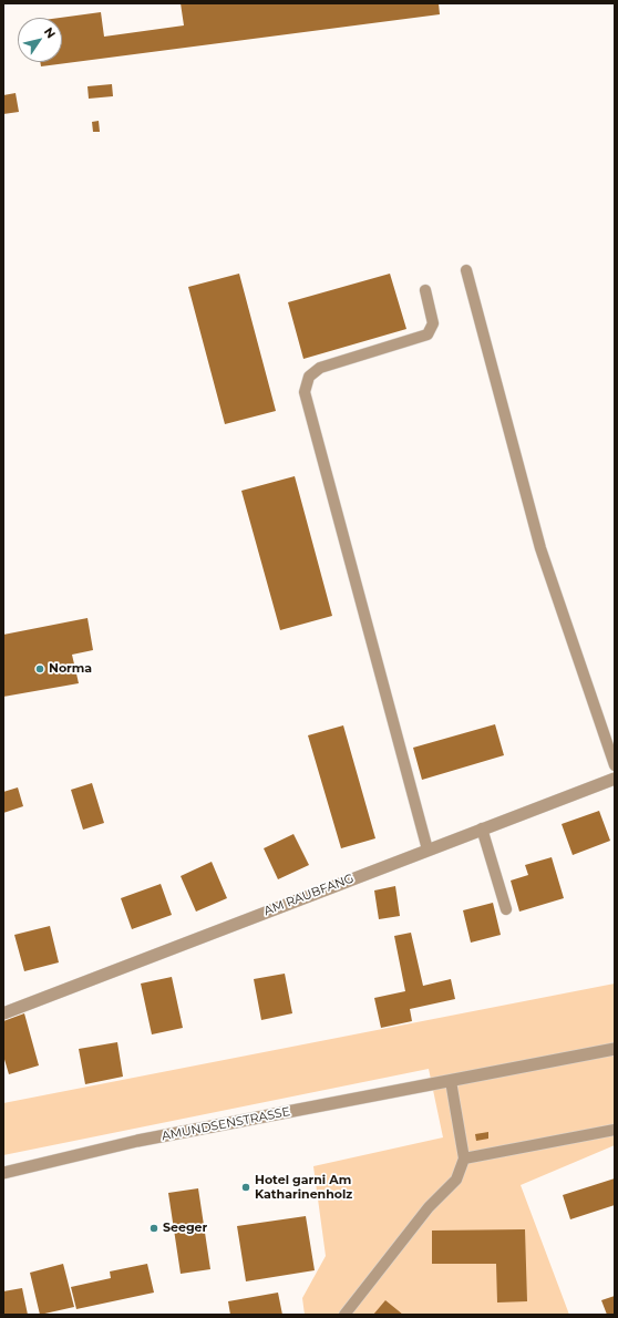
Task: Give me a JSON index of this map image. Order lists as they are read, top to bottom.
{
  "streets": {
    "street": ["AM RAUBFANG", "AMUNDSENSTRASSE"]
  },
  "places": ["Norma", "Hotel garni Am Katharinenholz", "Seeger"],
  "north": "top right"
}
